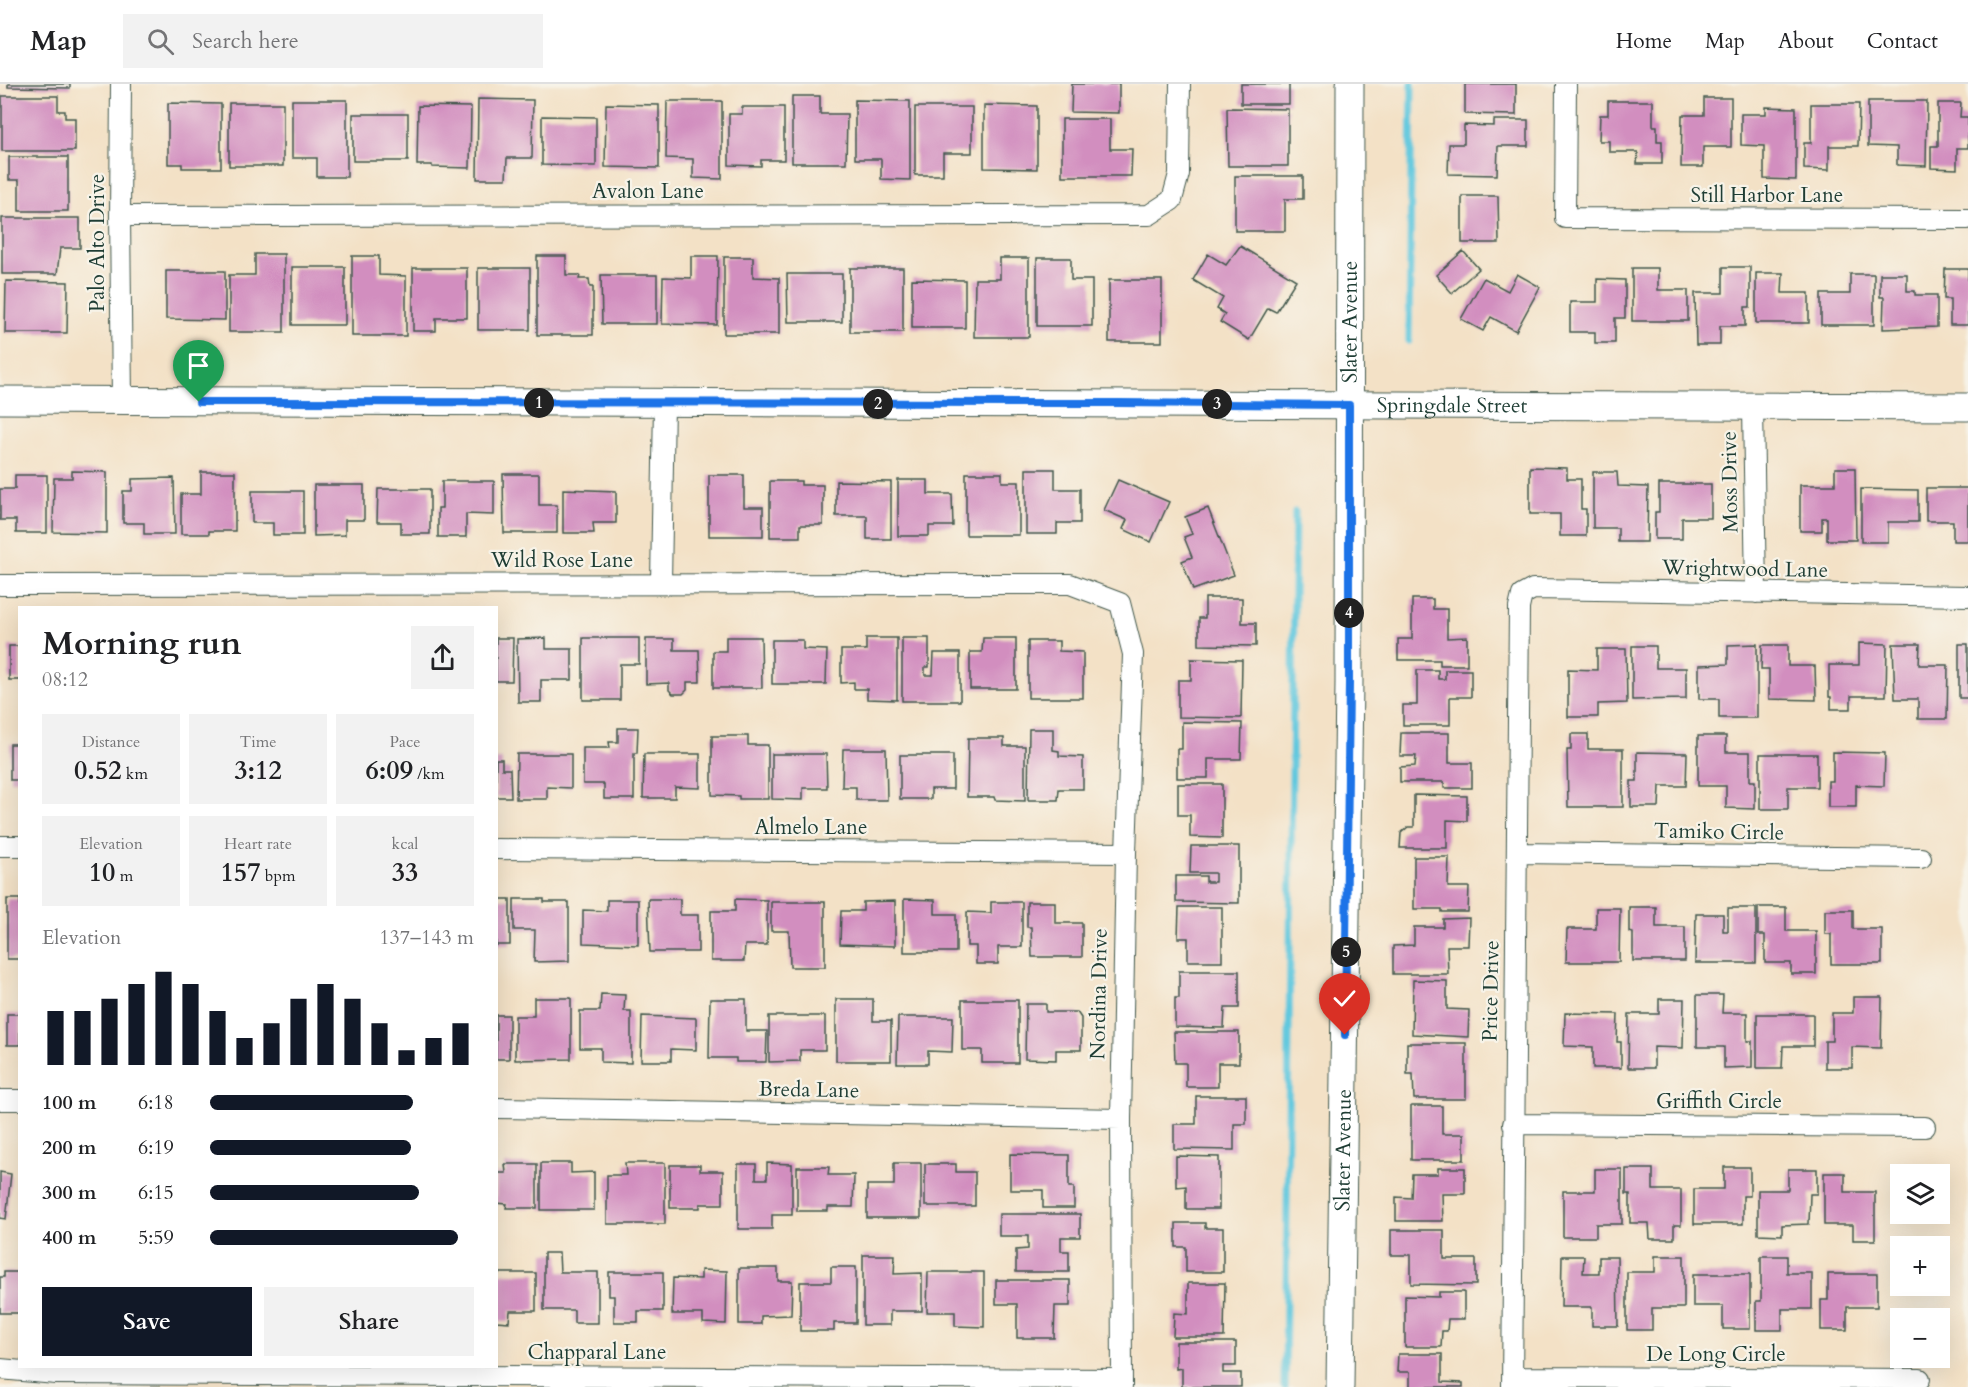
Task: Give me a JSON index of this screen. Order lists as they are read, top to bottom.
{
  "streets": {
    "street": [
      "Avalon Lane",
      "Still Harbor Lane",
      "Palo Alto Drive",
      "Slater Avenue",
      "Springdale Street",
      "Moss Drive",
      "Wild Rose Lane",
      "Wrightwood Lane",
      "Almelo Lane",
      "Tamiko Circle",
      "Price Drive",
      "Nordina Drive",
      "Breda Lane",
      "Griffith Circle",
      "Chapparal Lane",
      "De Long Circle"
    ]
  },
  "crossings": [
    ["Avalon Lane", "Palo Alto Drive"],
    ["Palo Alto Drive", "Springdale Street"],
    ["Slater Avenue", "Springdale Street"],
    ["Springdale Street", "Moss Drive"],
    ["Moss Drive", "Wrightwood Lane"],
    ["Wild Rose Lane", "Nordina Drive"],
    ["Wrightwood Lane", "Price Drive"],
    ["Almelo Lane", "Nordina Drive"],
    ["Tamiko Circle", "Price Drive"],
    ["Price Drive", "Griffith Circle"],
    ["Price Drive", "De Long Circle"],
    ["Nordina Drive", "Breda Lane"],
    ["Nordina Drive", "Chapparal Lane"]
  ],
  "page": {
    "header": "Map",
    "search": "Search here",
    "nav": [
      "Home",
      "Map",
      "About",
      "Contact"
    ],
    "pins": [
      "1",
      "2",
      "3",
      "4",
      "5"
    ],
    "heading": ["Morning run", "08:12"],
    "stats": [
      ["Distance", "0.52 km"],
      ["Time", "3:12"],
      ["Pace", "6:09 /km"],
      ["Elevation", "10 m"],
      ["Heart rate", "157 bpm"],
      ["kcal", "33"]
    ],
    "chart": ["Elevation", "137–143 m"],
    "list": [
      {
        "name": "100 m",
        "note": "6:18"
      },
      {
        "name": "200 m",
        "note": "6:19"
      },
      {
        "name": "300 m",
        "note": "6:15"
      },
      {
        "name": "400 m",
        "note": "5:59"
      }
    ],
    "map_buttons": ["+", "−"],
    "buttons": ["Save", "Share"]
  }
}
